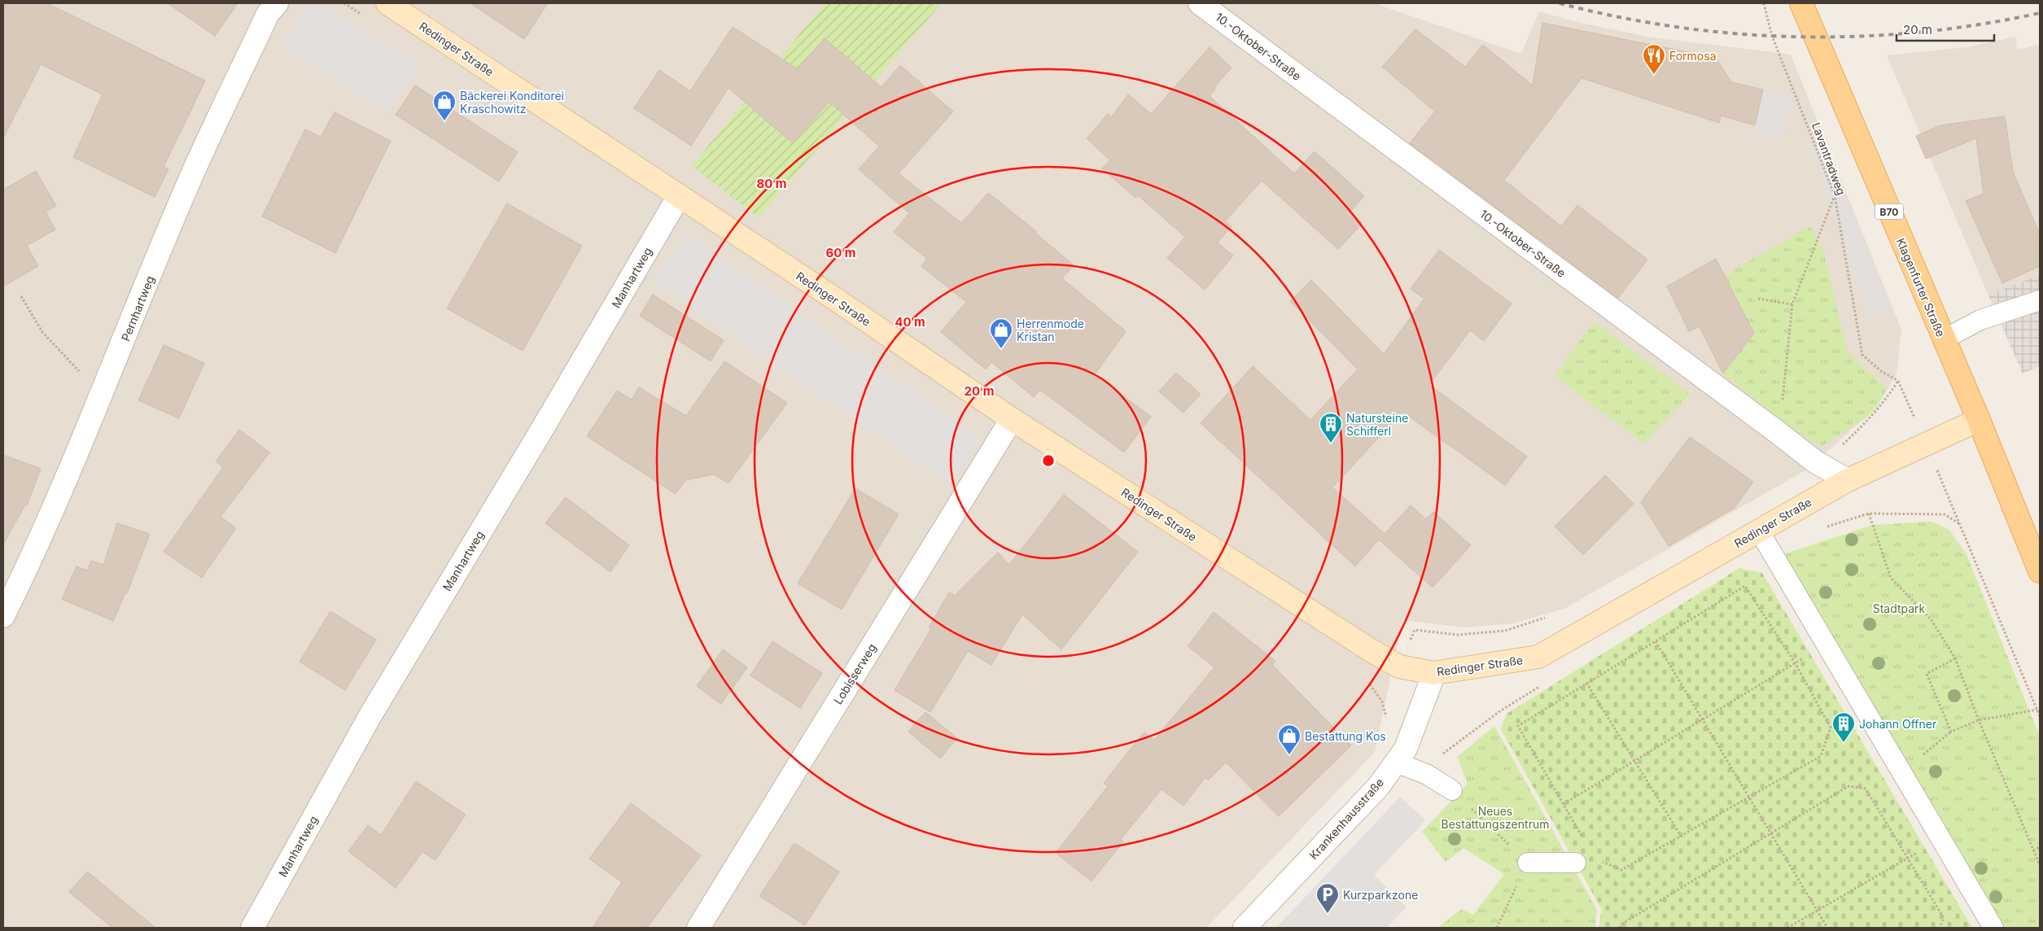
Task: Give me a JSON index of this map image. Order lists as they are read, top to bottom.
{
  "streets": {
    "main road": ["Redinger Straße", "B70", "Klagenfurter Straße"],
    "street": [
      "10.-Oktober-Straße",
      "Manhartweg",
      "Pernhartweg",
      "Lobisserweg",
      "Krankenhausstraße"
    ],
    "path": ["Lavantradweg"]
  },
  "crossings": [
    ["10.-Oktober-Straße", "Redinger Straße"],
    ["Redinger Straße", "Manhartweg"],
    ["Redinger Straße", "Klagenfurter Straße"],
    ["Redinger Straße", "Lobisserweg"],
    ["Redinger Straße", "Krankenhausstraße"]
  ],
  "parks": ["Stadtpark", "Neues Bestattungszentrum"],
  "places": {
    "restaurant": ["Formosa"],
    "shop": ["Bäckerei Konditorei Kraschowitz", "Herrenmode Kristan", "Bestattung Kos"],
    "building": ["Natursteine Schifferl", "Johann Offner"],
    "parking": ["Kurzparkzone"]
  },
  "scale_bar": "20 m",
  "rings": [
    "80 m",
    "60 m",
    "40 m",
    "20 m"
  ]
}
